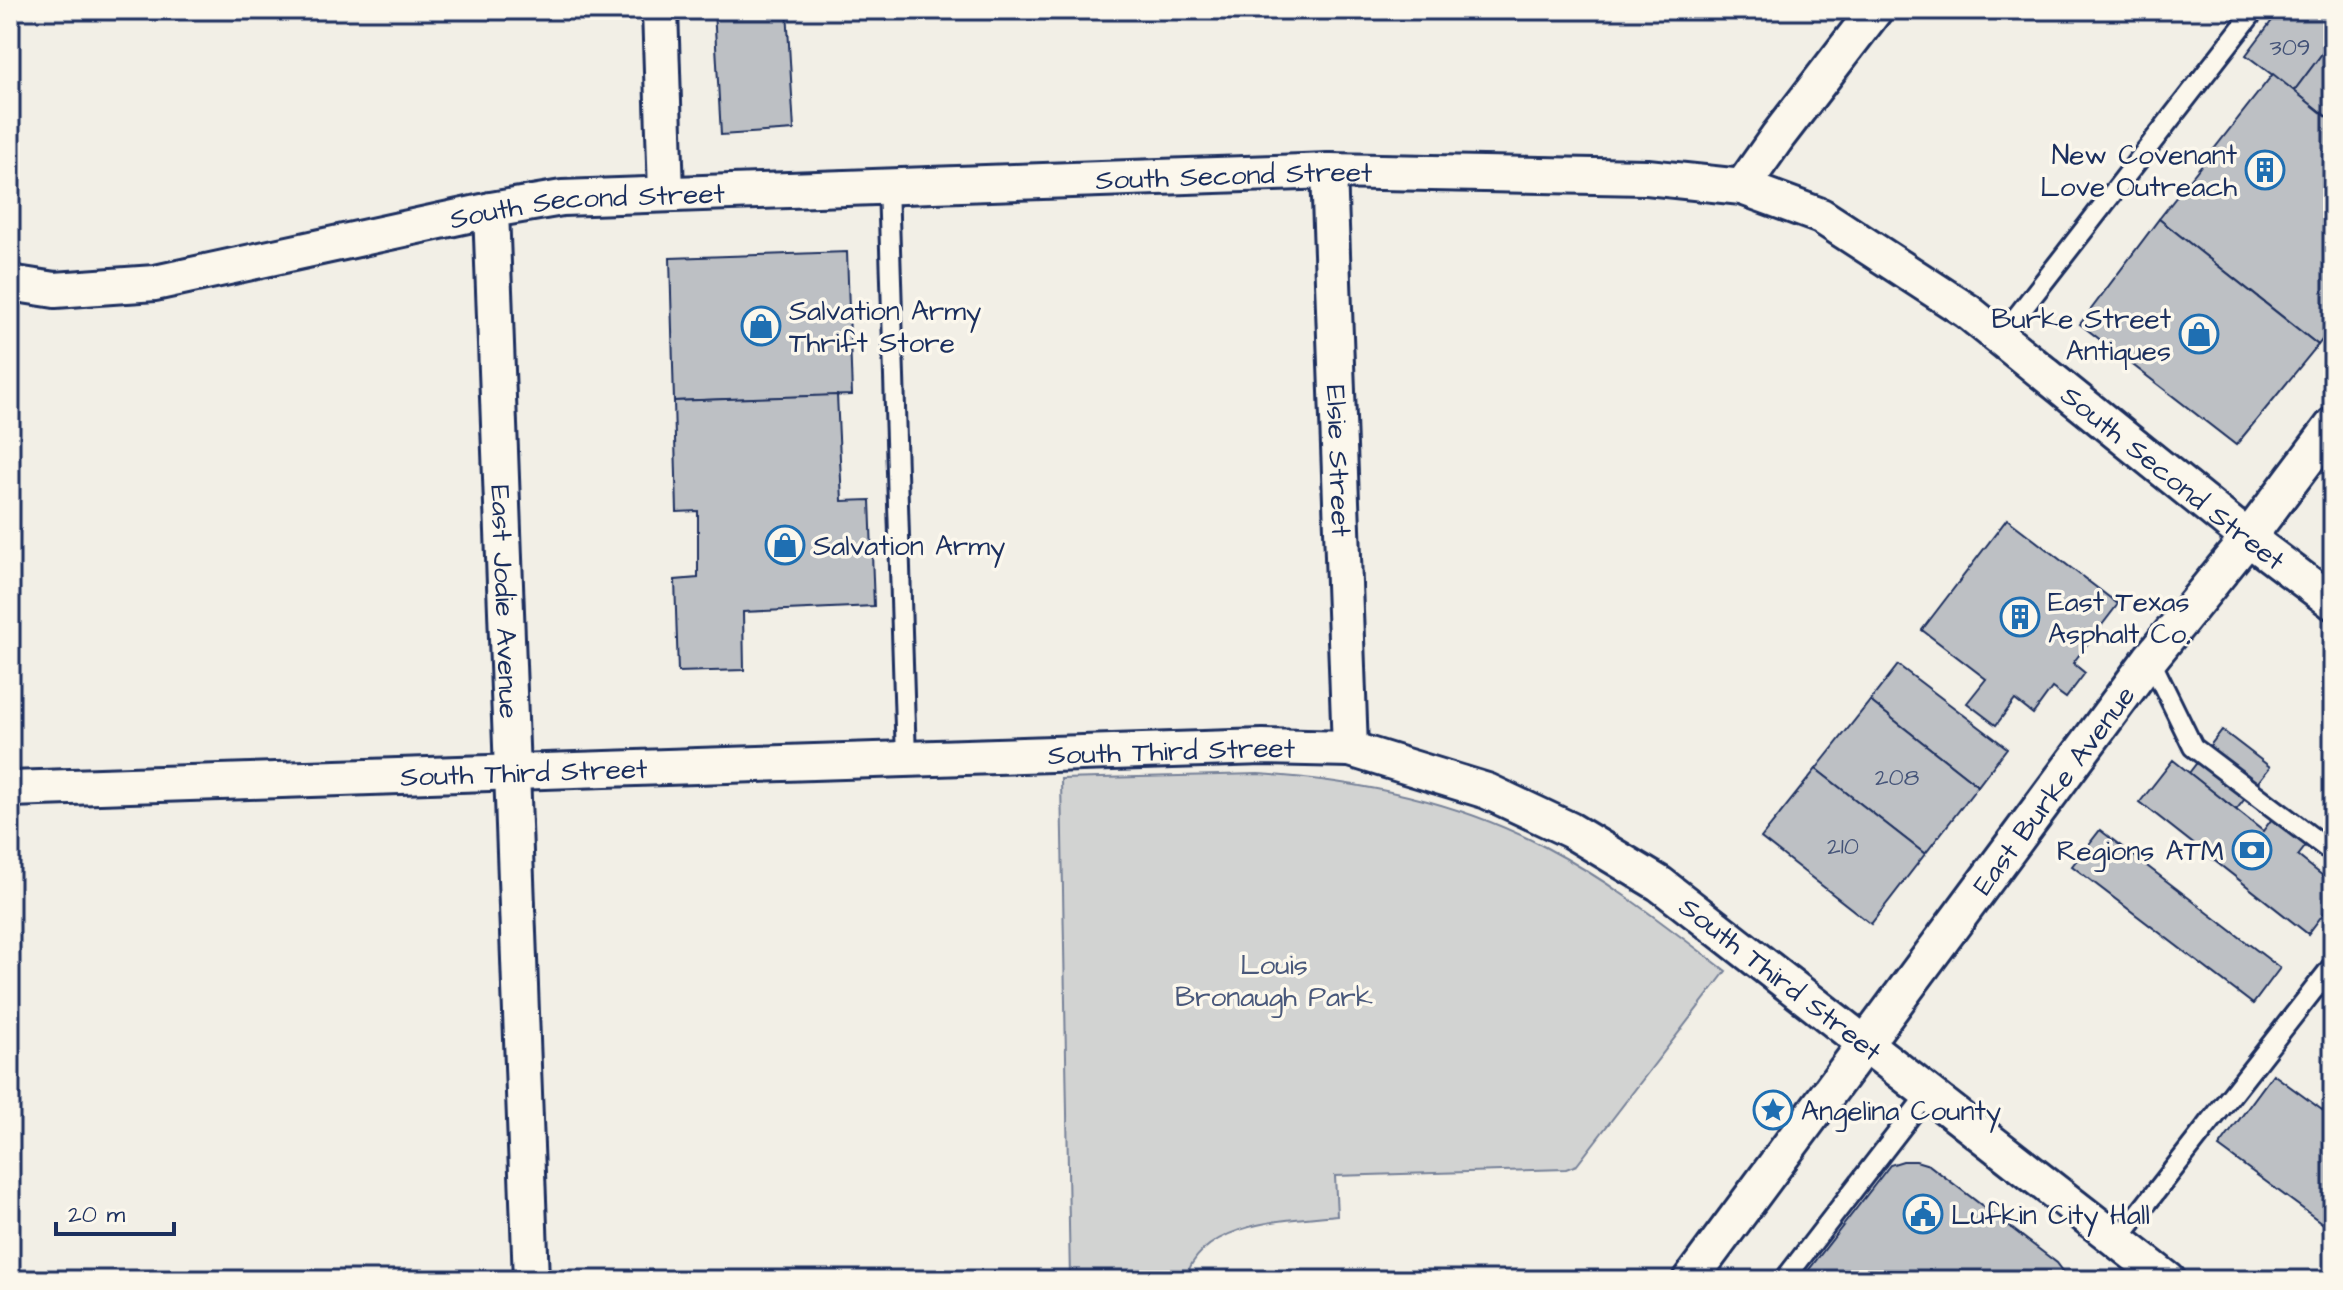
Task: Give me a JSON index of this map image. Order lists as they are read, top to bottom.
{
  "streets": {
    "street": [
      "South Second Street",
      "Elsie Street",
      "East Jodie Avenue",
      "South Third Street",
      "East Burke Avenue"
    ]
  },
  "crossings": [
    ["South Second Street", "Elsie Street"],
    ["South Second Street", "East Jodie Avenue"],
    ["South Second Street", "East Burke Avenue"],
    ["Elsie Street", "South Third Street"],
    ["East Jodie Avenue", "South Third Street"],
    ["South Third Street", "East Burke Avenue"]
  ],
  "parks": ["Louis Bronaugh Park"],
  "places": {
    "building": ["New Covenant Love Outreach", "East Texas Asphalt Co."],
    "shop": ["Salvation Army Thrift Store", "Burke Street Antiques", "Salvation Army"],
    "bank": ["Regions ATM"],
    "place": ["Angelina County"],
    "public building": ["Lufkin City Hall"]
  },
  "house_numbers": ["309", "208", "210"],
  "scale_bar": "20 m"
}
